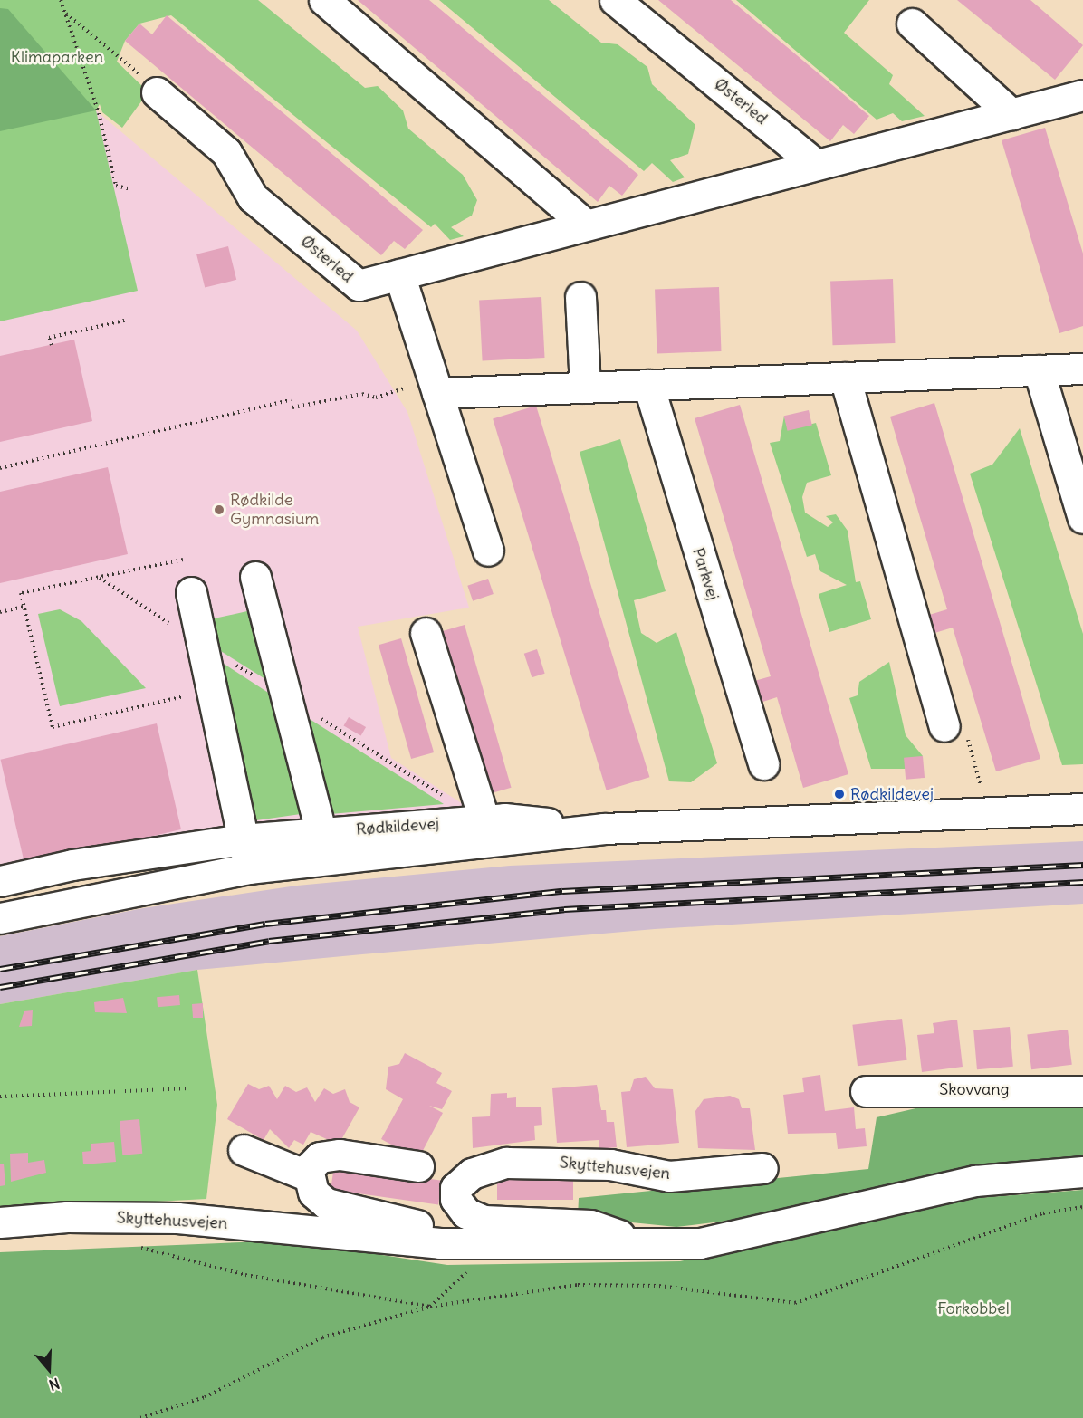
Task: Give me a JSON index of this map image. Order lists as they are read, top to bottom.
{
  "streets": {
    "street": [
      "Østerled",
      "Parkvej",
      "Rødkildevej",
      "Skovvang",
      "Skyttehusvejen"
    ]
  },
  "parks": ["Klimaparken", "Forkobbel"],
  "places": ["Rødkilde Gymnasium", "Rødkildevej"],
  "north": "bottom"
}
